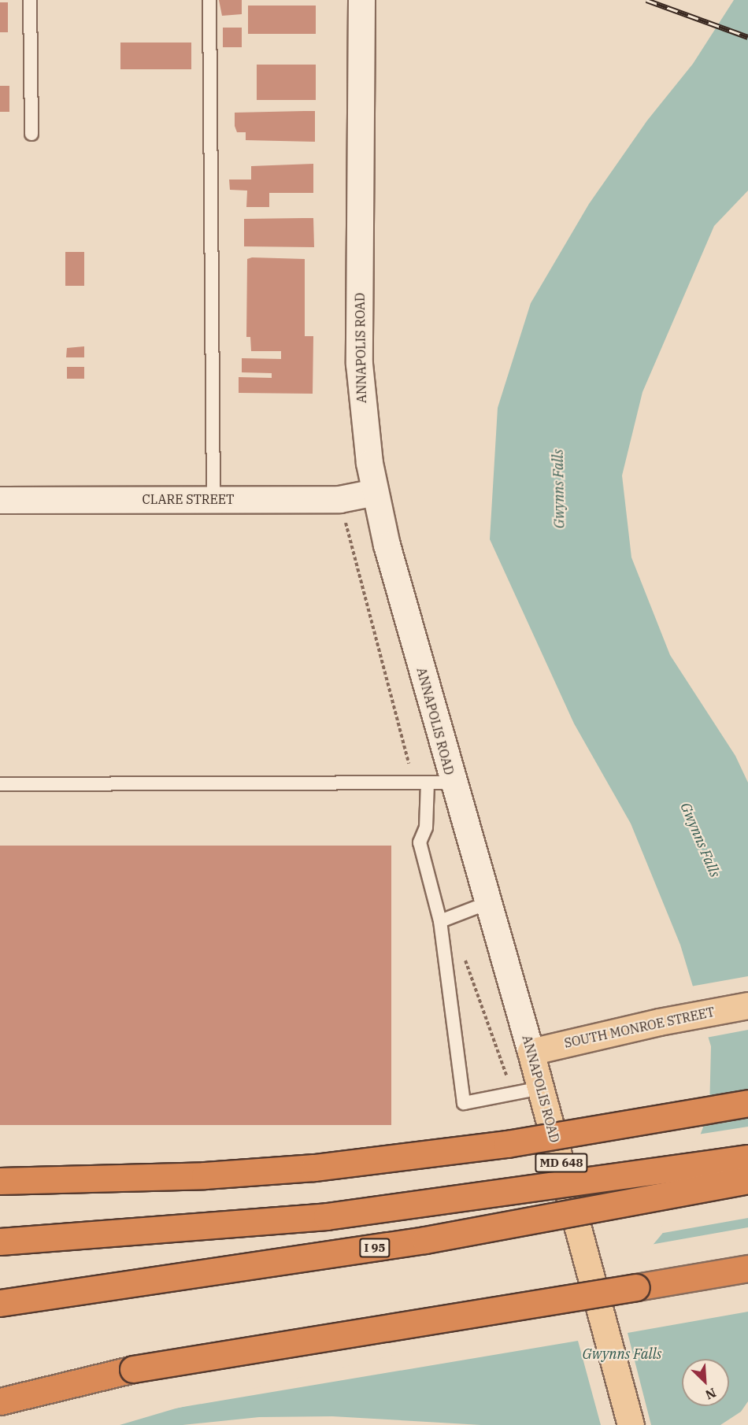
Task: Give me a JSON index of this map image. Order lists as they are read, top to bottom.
{
  "streets": {
    "highway": ["I 95"],
    "main road": [
      "ANNAPOLIS ROAD",
      "CLARE STREET",
      "SOUTH MONROE STREET",
      "MD 648"
    ]
  },
  "crossings": [
    ["ANNAPOLIS ROAD", "CLARE STREET"],
    ["ANNAPOLIS ROAD", "SOUTH MONROE STREET"]
  ],
  "water": ["Gwynns Falls"],
  "north": "bottom right"
}
